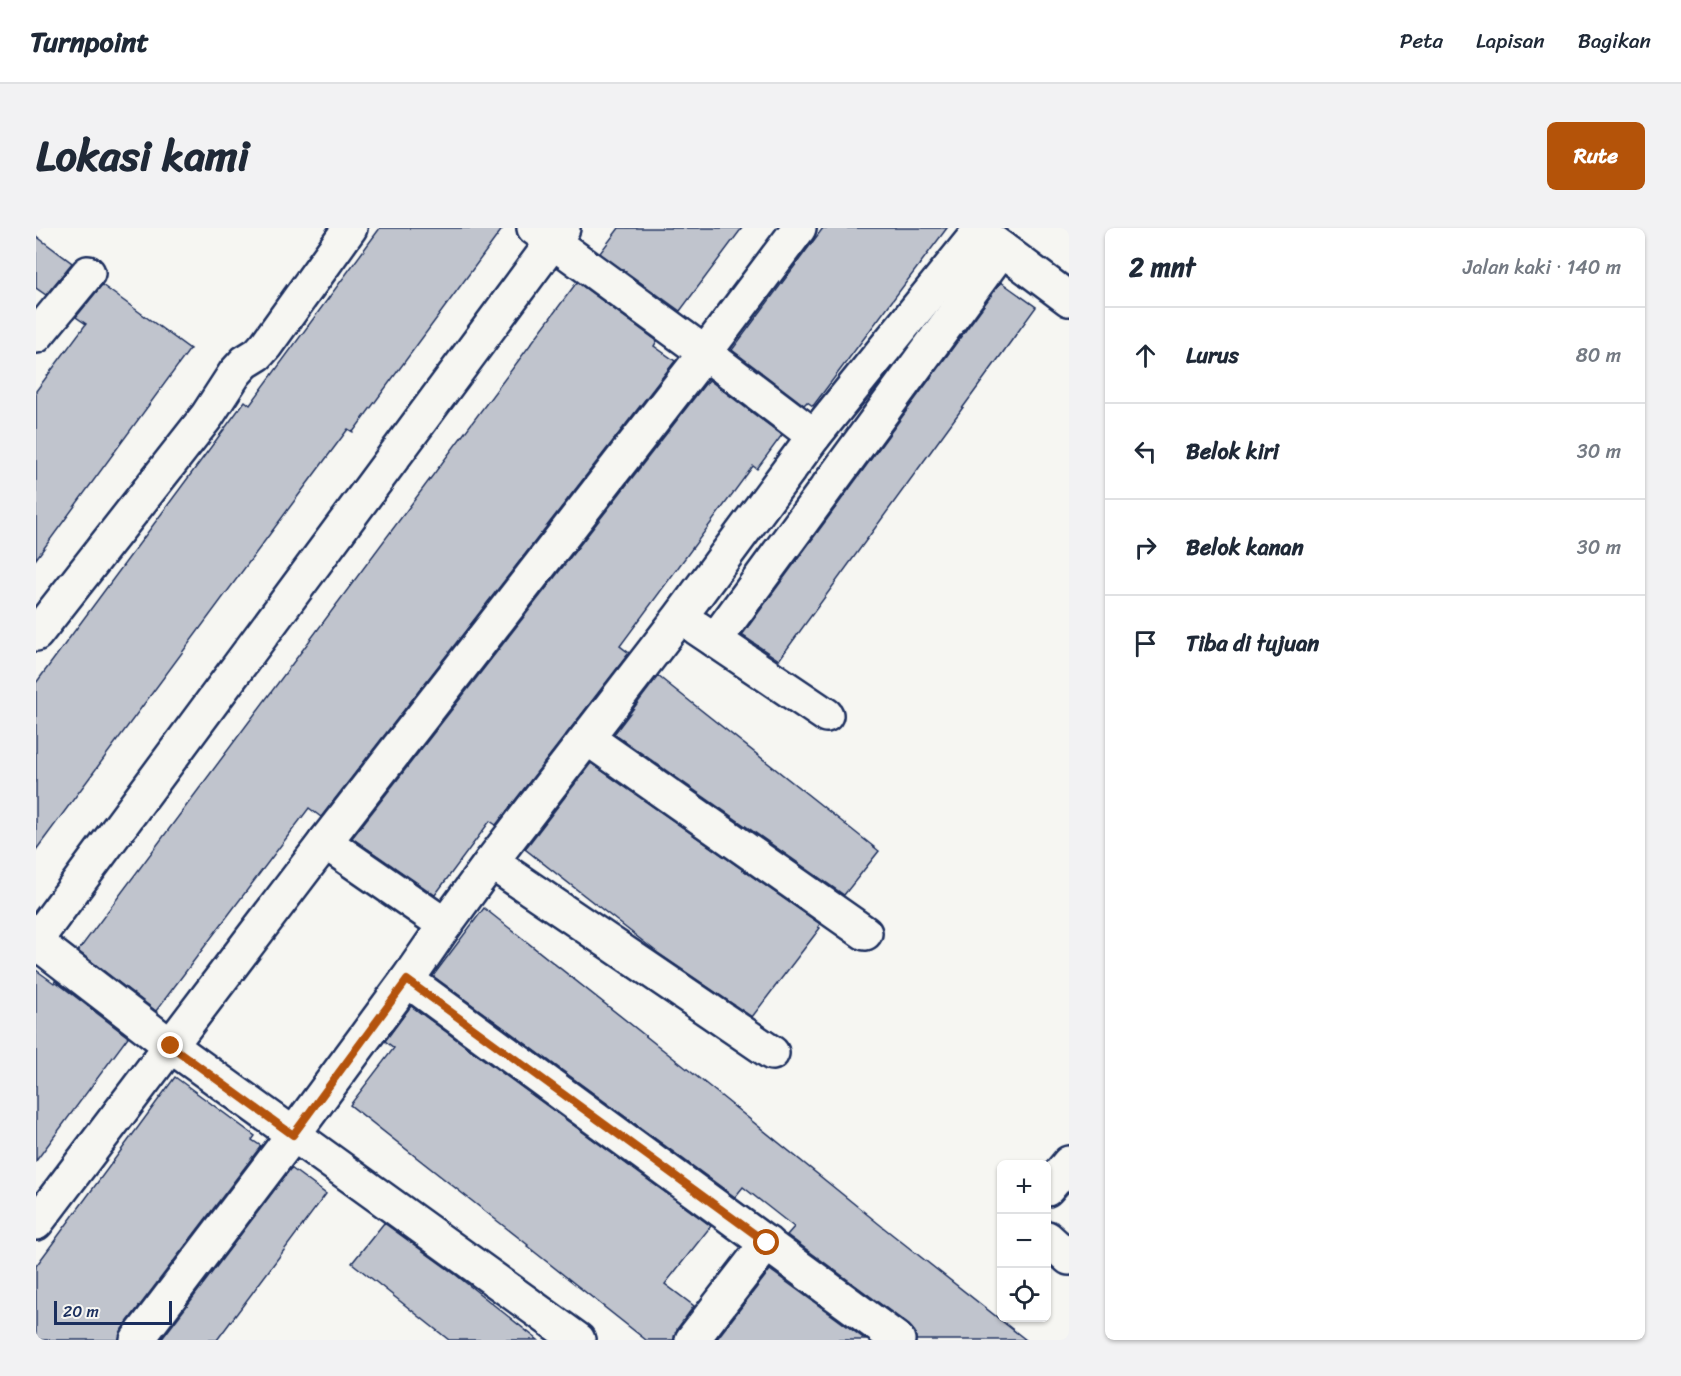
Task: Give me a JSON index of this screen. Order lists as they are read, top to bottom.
{
  "scale_bar": "20 m",
  "page": {
    "header": "Turnpoint",
    "nav": ["Peta", "Lapisan", "Bagikan"],
    "title": "Lokasi kami",
    "buttons": "Rute",
    "heading": ["2 mnt", "Jalan kaki · 140 m"],
    "list": [
      ["Lurus", "80 m"],
      ["Belok kiri", "30 m"],
      ["Belok kanan", "30 m"],
      "Tiba di tujuan"
    ],
    "map_buttons": ["+", "−"],
    "scale": "20 m"
  }
}
